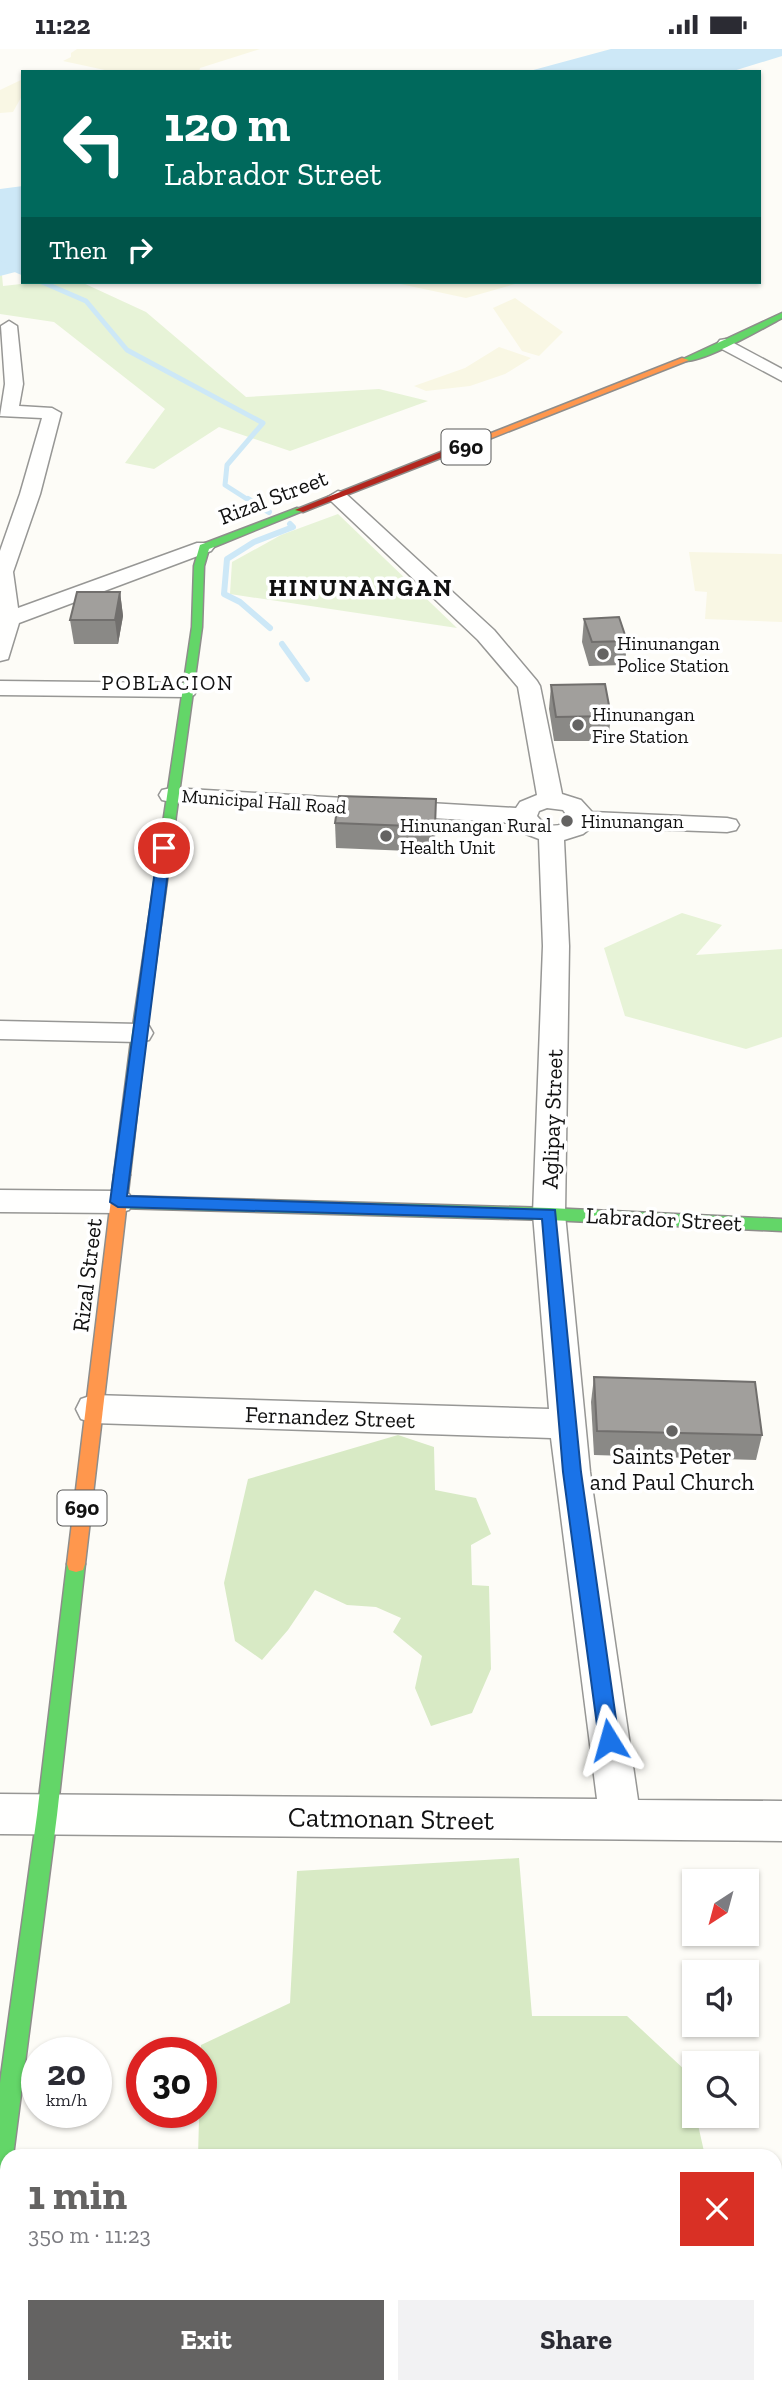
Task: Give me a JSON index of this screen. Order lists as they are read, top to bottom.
{
  "streets": {
    "main road": ["690", "Rizal Street", "Labrador Street"],
    "street": [
      "Municipal Hall Road",
      "Aglipay Street",
      "Fernandez Street",
      "Catmonan Street"
    ]
  },
  "crossings": [
    ["690", "Rizal Street"],
    ["690", "Catmonan Street"],
    ["Rizal Street", "Municipal Hall Road"],
    ["Rizal Street", "Labrador Street"],
    ["Rizal Street", "Fernandez Street"],
    ["Rizal Street", "Catmonan Street"],
    ["Municipal Hall Road", "Aglipay Street"],
    ["Aglipay Street", "Labrador Street"],
    ["Aglipay Street", "Fernandez Street"],
    ["Aglipay Street", "Catmonan Street"]
  ],
  "districts": ["HINUNANGAN", "POBLACION"],
  "places": [
    "Hinunangan Police Station",
    "Hinunangan Fire Station",
    "Hinunangan",
    "Hinunangan Rural Health Unit",
    "Saints Peter and Paul Church"
  ],
  "north": "bottom left",
  "page": {
    "status": "11:22",
    "turn": ["120 m", "Labrador Street"],
    "then": "Then",
    "speed": "20 km/h",
    "limit": "30",
    "heading": ["1 min", "350 m · 11:23"],
    "buttons": ["Exit", "Share"]
  }
}
